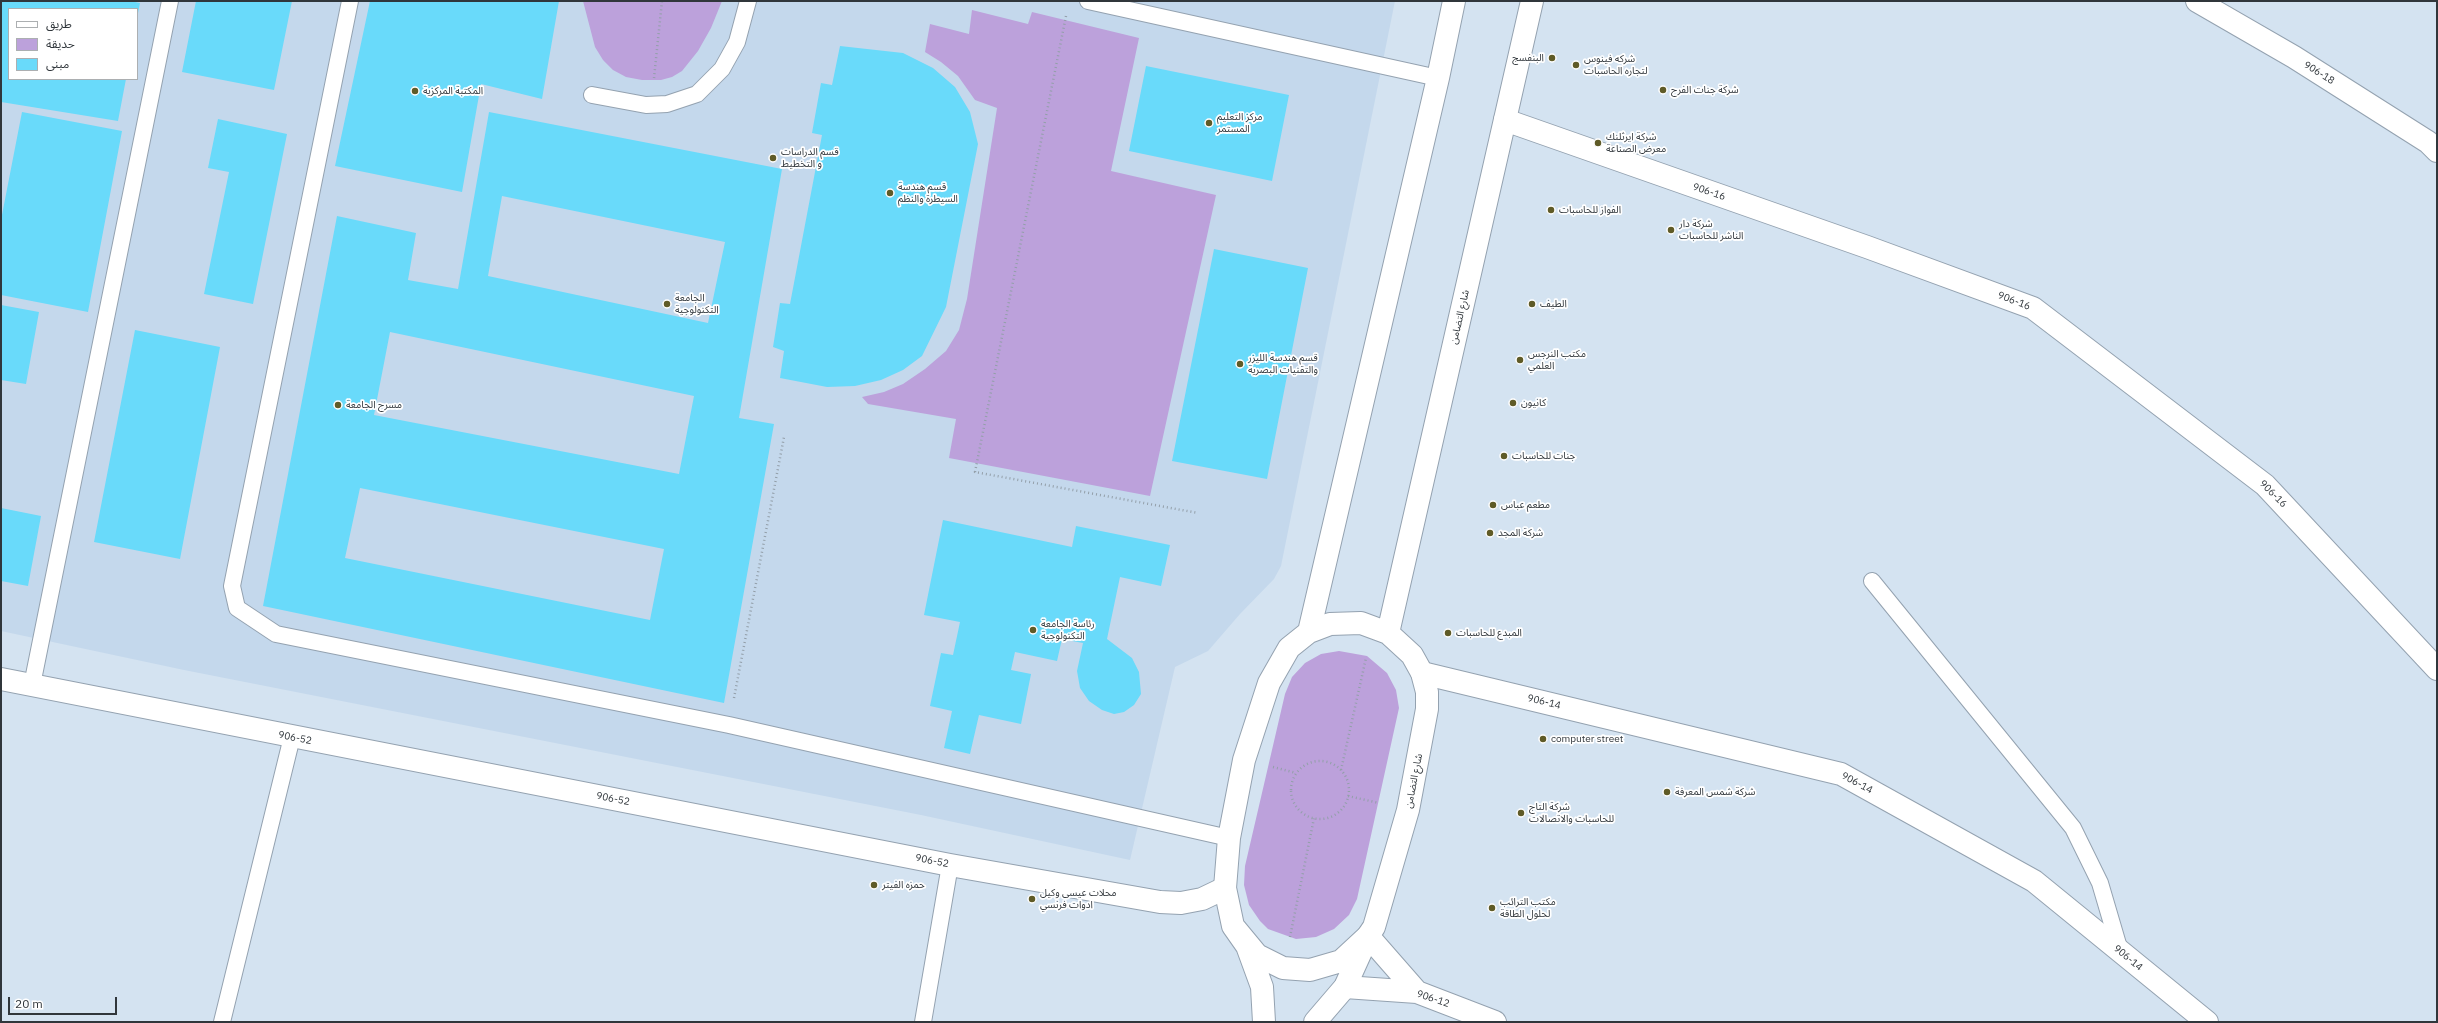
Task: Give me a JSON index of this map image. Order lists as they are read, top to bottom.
{
  "streets": {
    "street": [
      "906-18",
      "906-16",
      "شارع التضامن",
      "906-14",
      "906-52",
      "906-12"
    ]
  },
  "crossings": [
    ["906-16", "شارع التضامن"],
    ["شارع التضامن", "906-14"],
    ["شارع التضامن", "906-52"],
    ["شارع التضامن", "906-12"]
  ],
  "places": [
    "البنفسج",
    "شركه فينوس لتجاره الحاسبات",
    "شركة جنات الفرح",
    "المكتبة المركزية",
    "مركز التعليم المستمر",
    "شركة ايرثلنك معرض الصناعة",
    "قسم الدراسات و التخطيط",
    "قسم هندسة السيطرة والنظم",
    "الفواز للحاسبات",
    "شركة دار الناشر للحاسبات",
    "الجامعة التكنولوجية",
    "الطيف",
    "مكتب النرجس العلمي",
    "قسم هندسة الليزر والتقنيات البصرية",
    "كانيون",
    "مسرح الجامعة",
    "جنات للحاسبات",
    "مطعم عباس",
    "شركة المجد",
    "رئاسة الجامعة التكنولوجية",
    "المبدع للحاسبات",
    "computer street",
    "شركة شمس المعرفة",
    "شركة التاج للحاسبات والاتصالات",
    "حمزه الفيتر",
    "محلات عيسى وكيل ادوات فرنسي",
    "مكتب الترائب لحلول الطاقة"
  ],
  "legend": ["طريق", "حديقة", "مبنى"],
  "scale_bar": "20 m"
}
